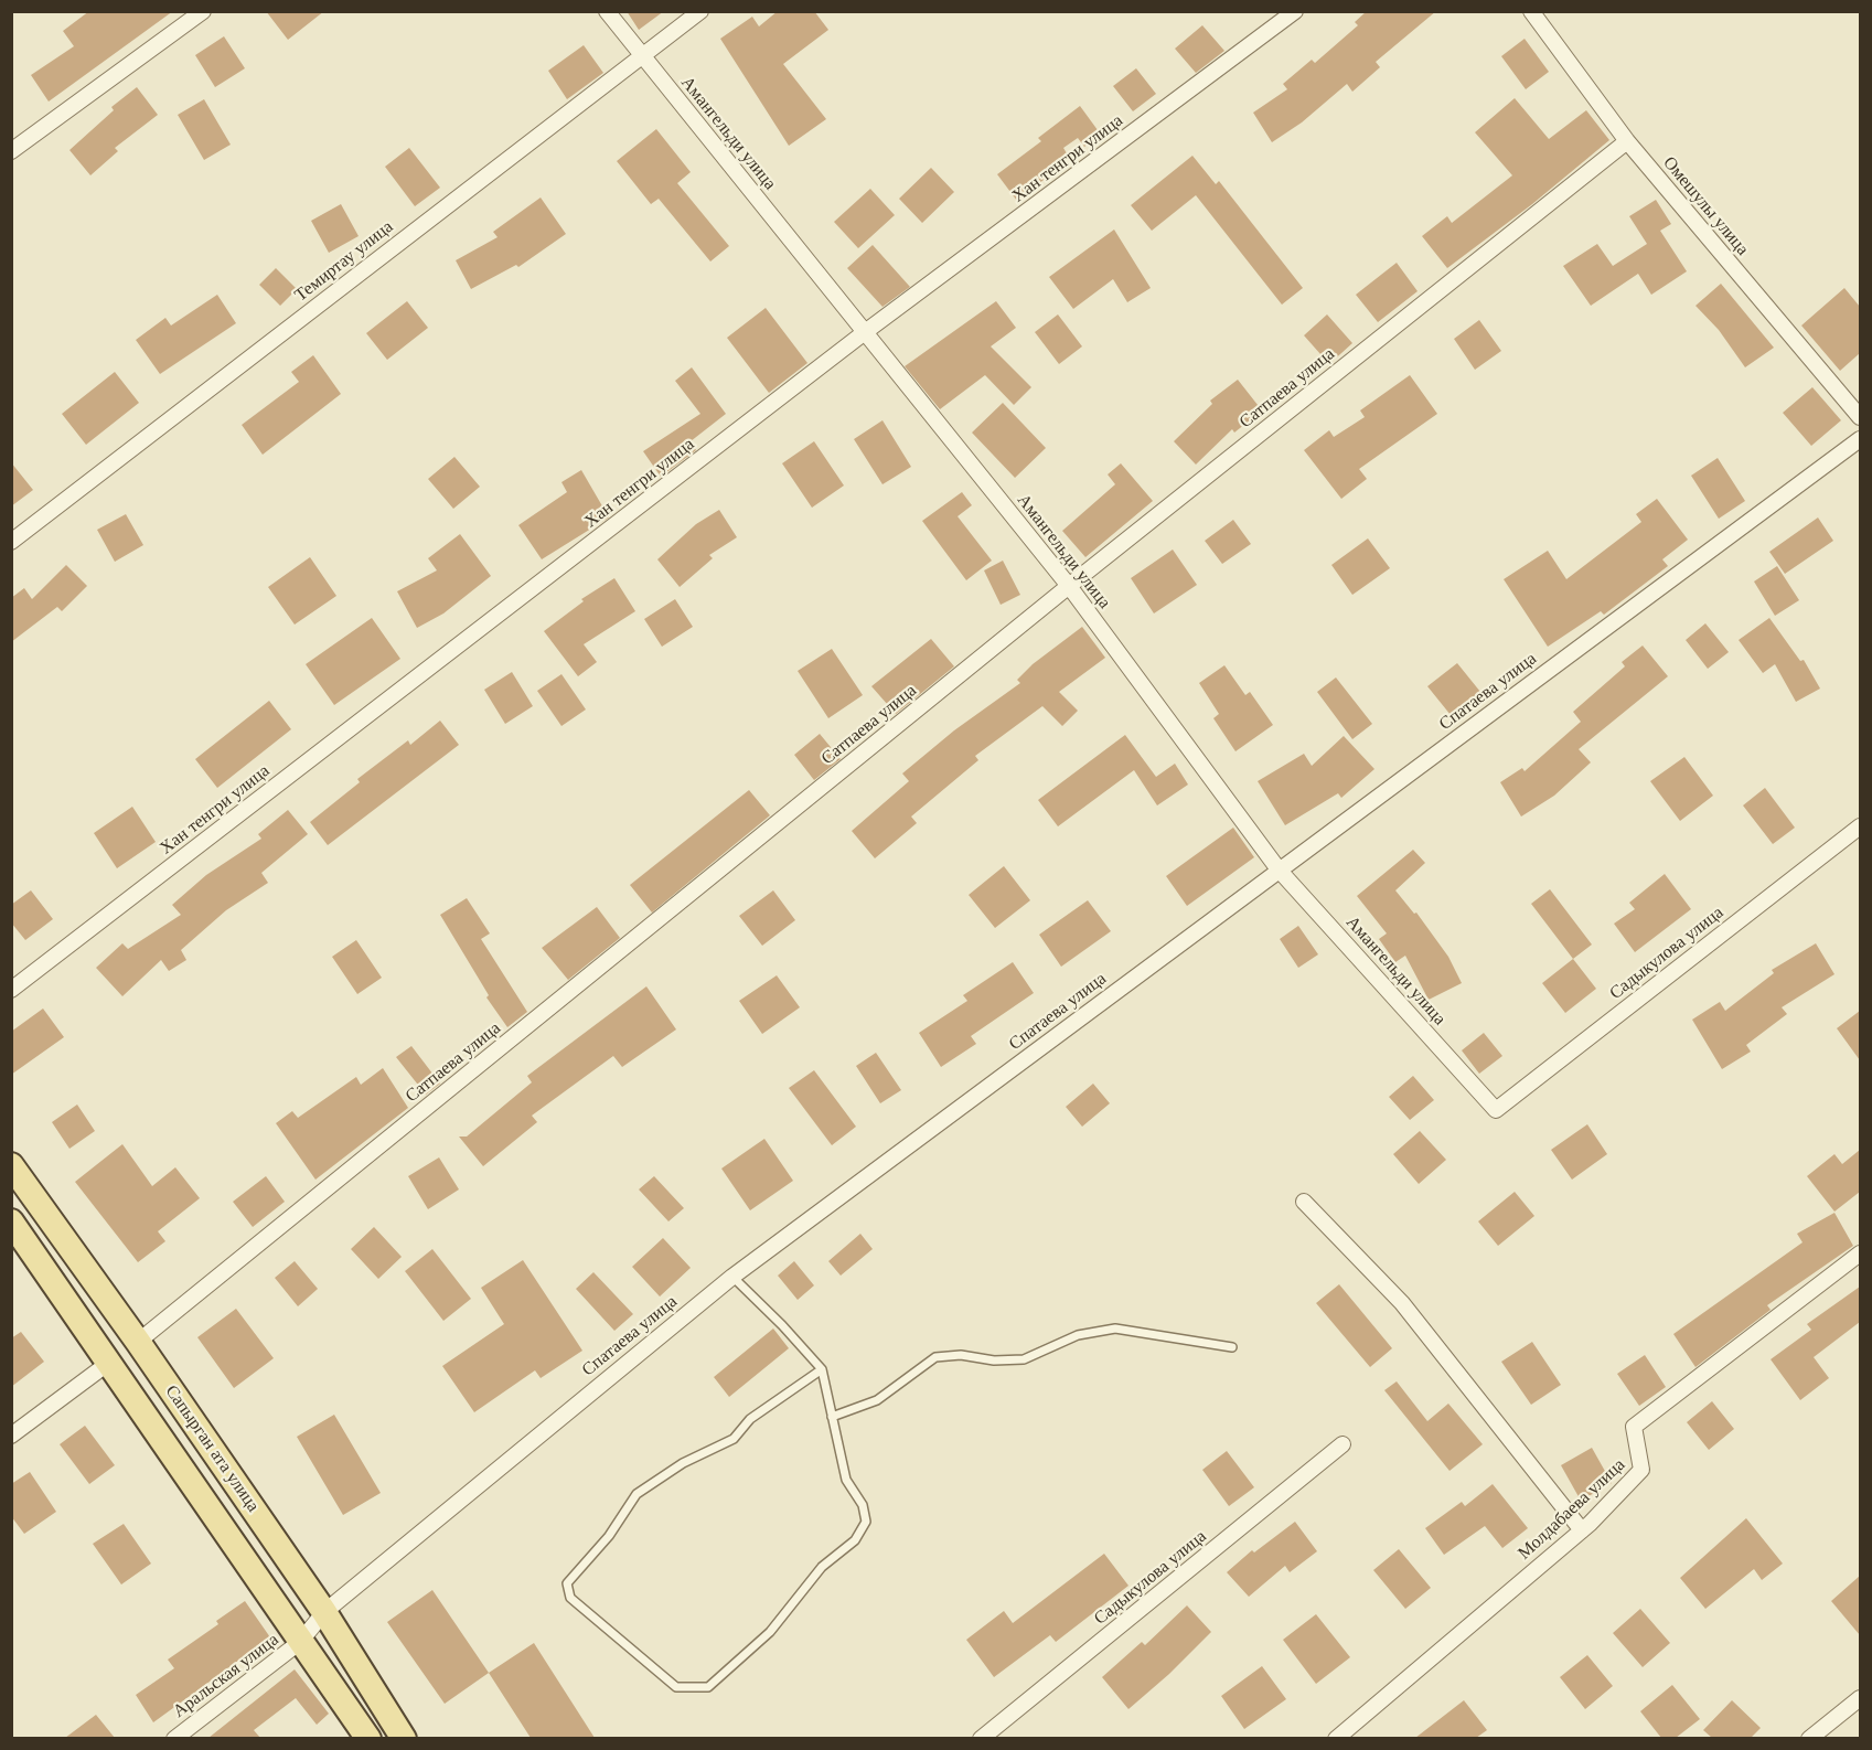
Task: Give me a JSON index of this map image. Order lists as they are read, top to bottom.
{
  "streets": {
    "main road": ["Сапырган ата улица"],
    "street": [
      "Амангельди улица",
      "Хан тенгри улица",
      "Омешулы улица",
      "Темиртау улица",
      "Сатпаева улица",
      "Спатаева улица",
      "Садыкулова улица",
      "Молдабаева улица",
      "Аральская улица"
    ]
  },
  "crossings": [
    ["Амангельди улица", "Хан тенгри улица"],
    ["Амангельди улица", "Темиртау улица"],
    ["Амангельди улица", "Сатпаева улица"],
    ["Амангельди улица", "Спатаева улица"],
    ["Амангельди улица", "Садыкулова улица"],
    ["Омешулы улица", "Сатпаева улица"],
    ["Сатпаева улица", "Сапырган ата улица"],
    ["Спатаева улица", "Сапырган ата улица"],
    ["Спатаева улица", "Аральская улица"],
    ["Сапырган ата улица", "Аральская улица"]
  ]
}
